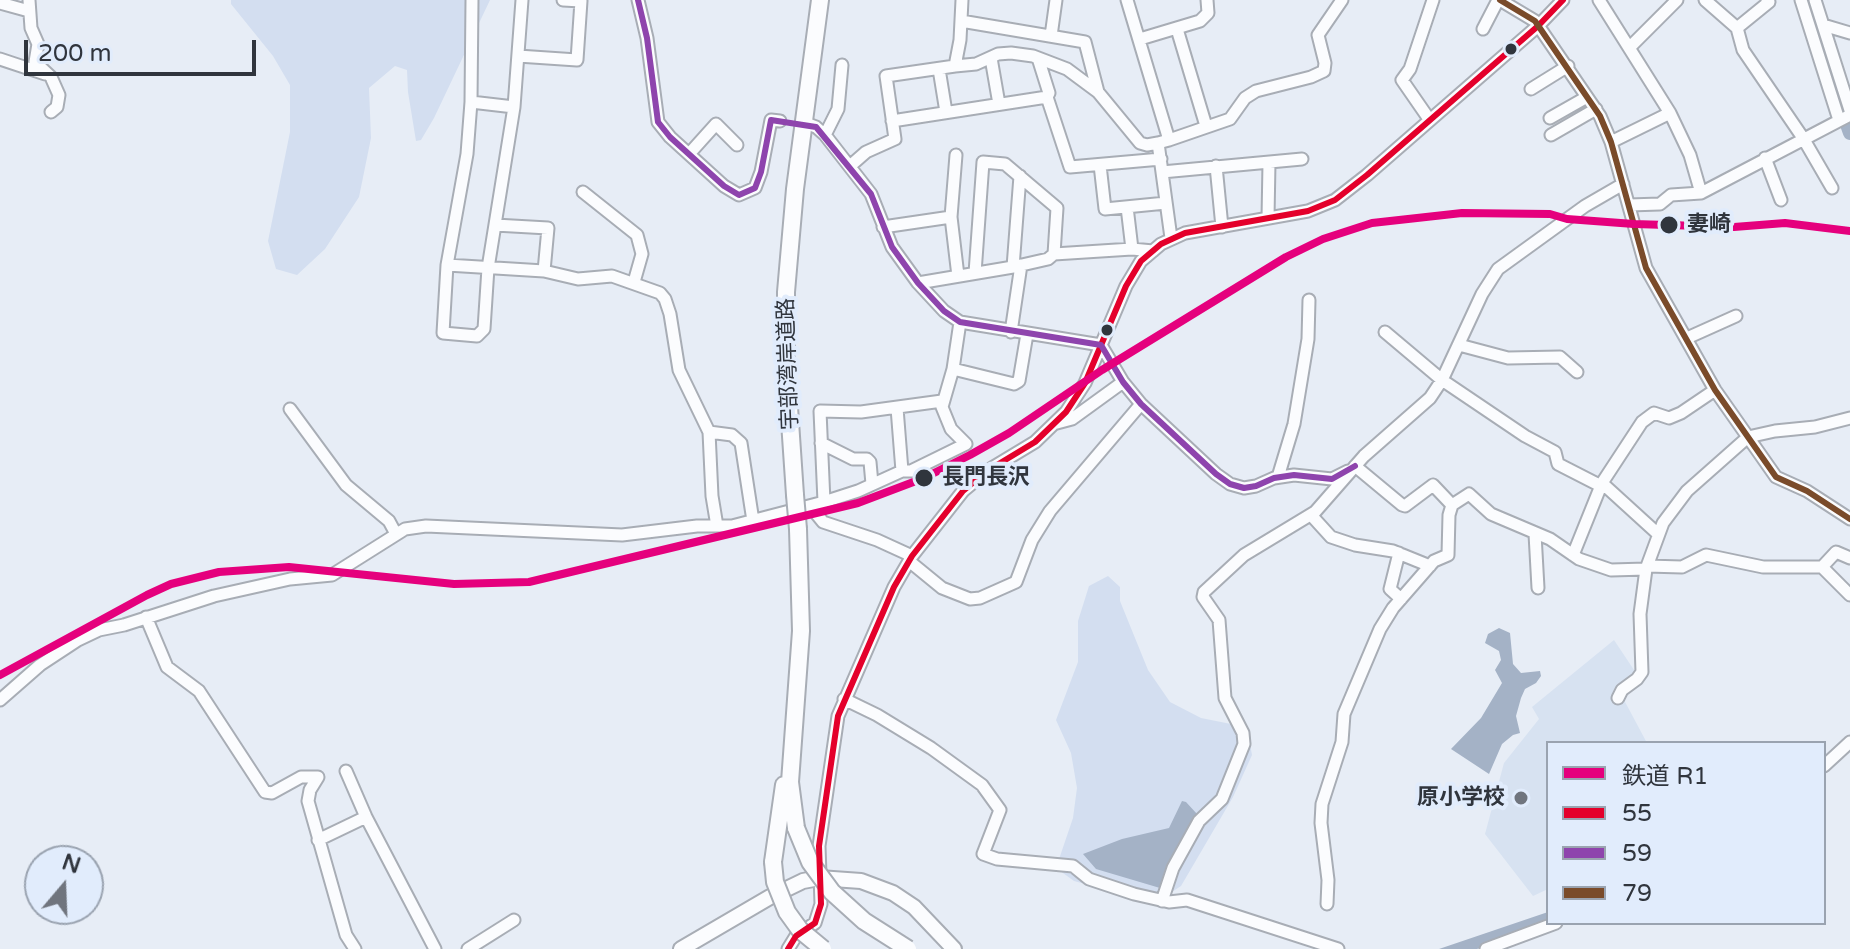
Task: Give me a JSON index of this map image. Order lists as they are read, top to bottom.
{
  "streets": {
    "highway": ["宇部湾岸道路"]
  },
  "places": ["妻崎", "長門長沢", "原小学校"],
  "lines": [
    "transit line 55",
    "transit line 59",
    "transit line 79",
    "rail line R1"
  ],
  "legend": [
    "鉄道 R1",
    "55",
    "59",
    "79"
  ],
  "scale_bar": "200 m",
  "north": "top"
}
